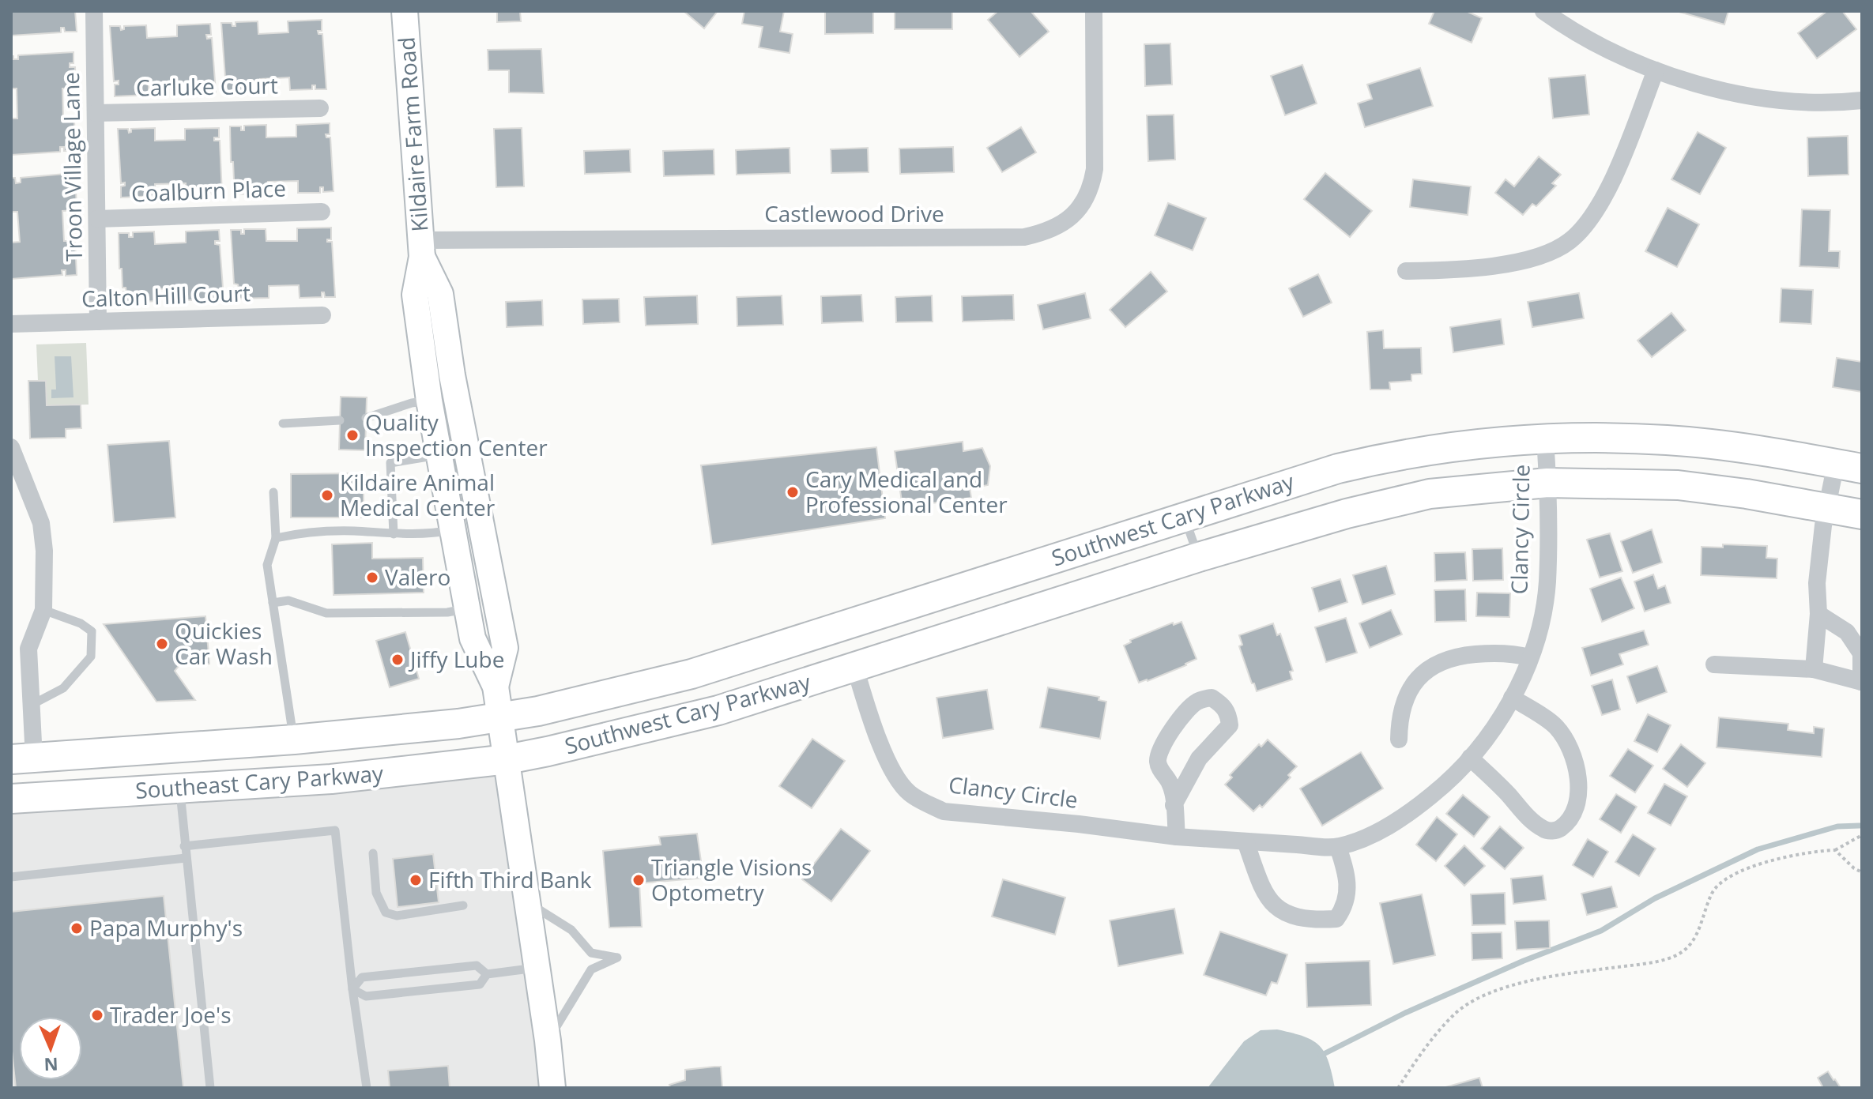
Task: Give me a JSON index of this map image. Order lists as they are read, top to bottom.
{
  "streets": {
    "main road": ["Kildaire Farm Road", "Southwest Cary Parkway", "Southeast Cary Parkway"],
    "street": [
      "Carluke Court",
      "Troon Village Lane",
      "Coalburn Place",
      "Castlewood Drive",
      "Calton Hill Court",
      "Clancy Circle"
    ]
  },
  "crossings": [
    ["Carluke Court", "Troon Village Lane"],
    ["Kildaire Farm Road", "Castlewood Drive"],
    ["Kildaire Farm Road", "Southwest Cary Parkway"],
    ["Kildaire Farm Road", "Southeast Cary Parkway"],
    ["Troon Village Lane", "Coalburn Place"],
    ["Troon Village Lane", "Calton Hill Court"],
    ["Southwest Cary Parkway", "Clancy Circle"],
    ["Southwest Cary Parkway", "Southeast Cary Parkway"]
  ],
  "places": [
    "Quality Inspection Center",
    "Cary Medical and Professional Center",
    "Kildaire Animal Medical Center",
    "Valero",
    "Quickies Car Wash",
    "Jiffy Lube",
    "Fifth Third Bank",
    "Triangle Visions Optometry",
    "Papa Murphy's",
    "Trader Joe's"
  ],
  "north": "bottom"
}
